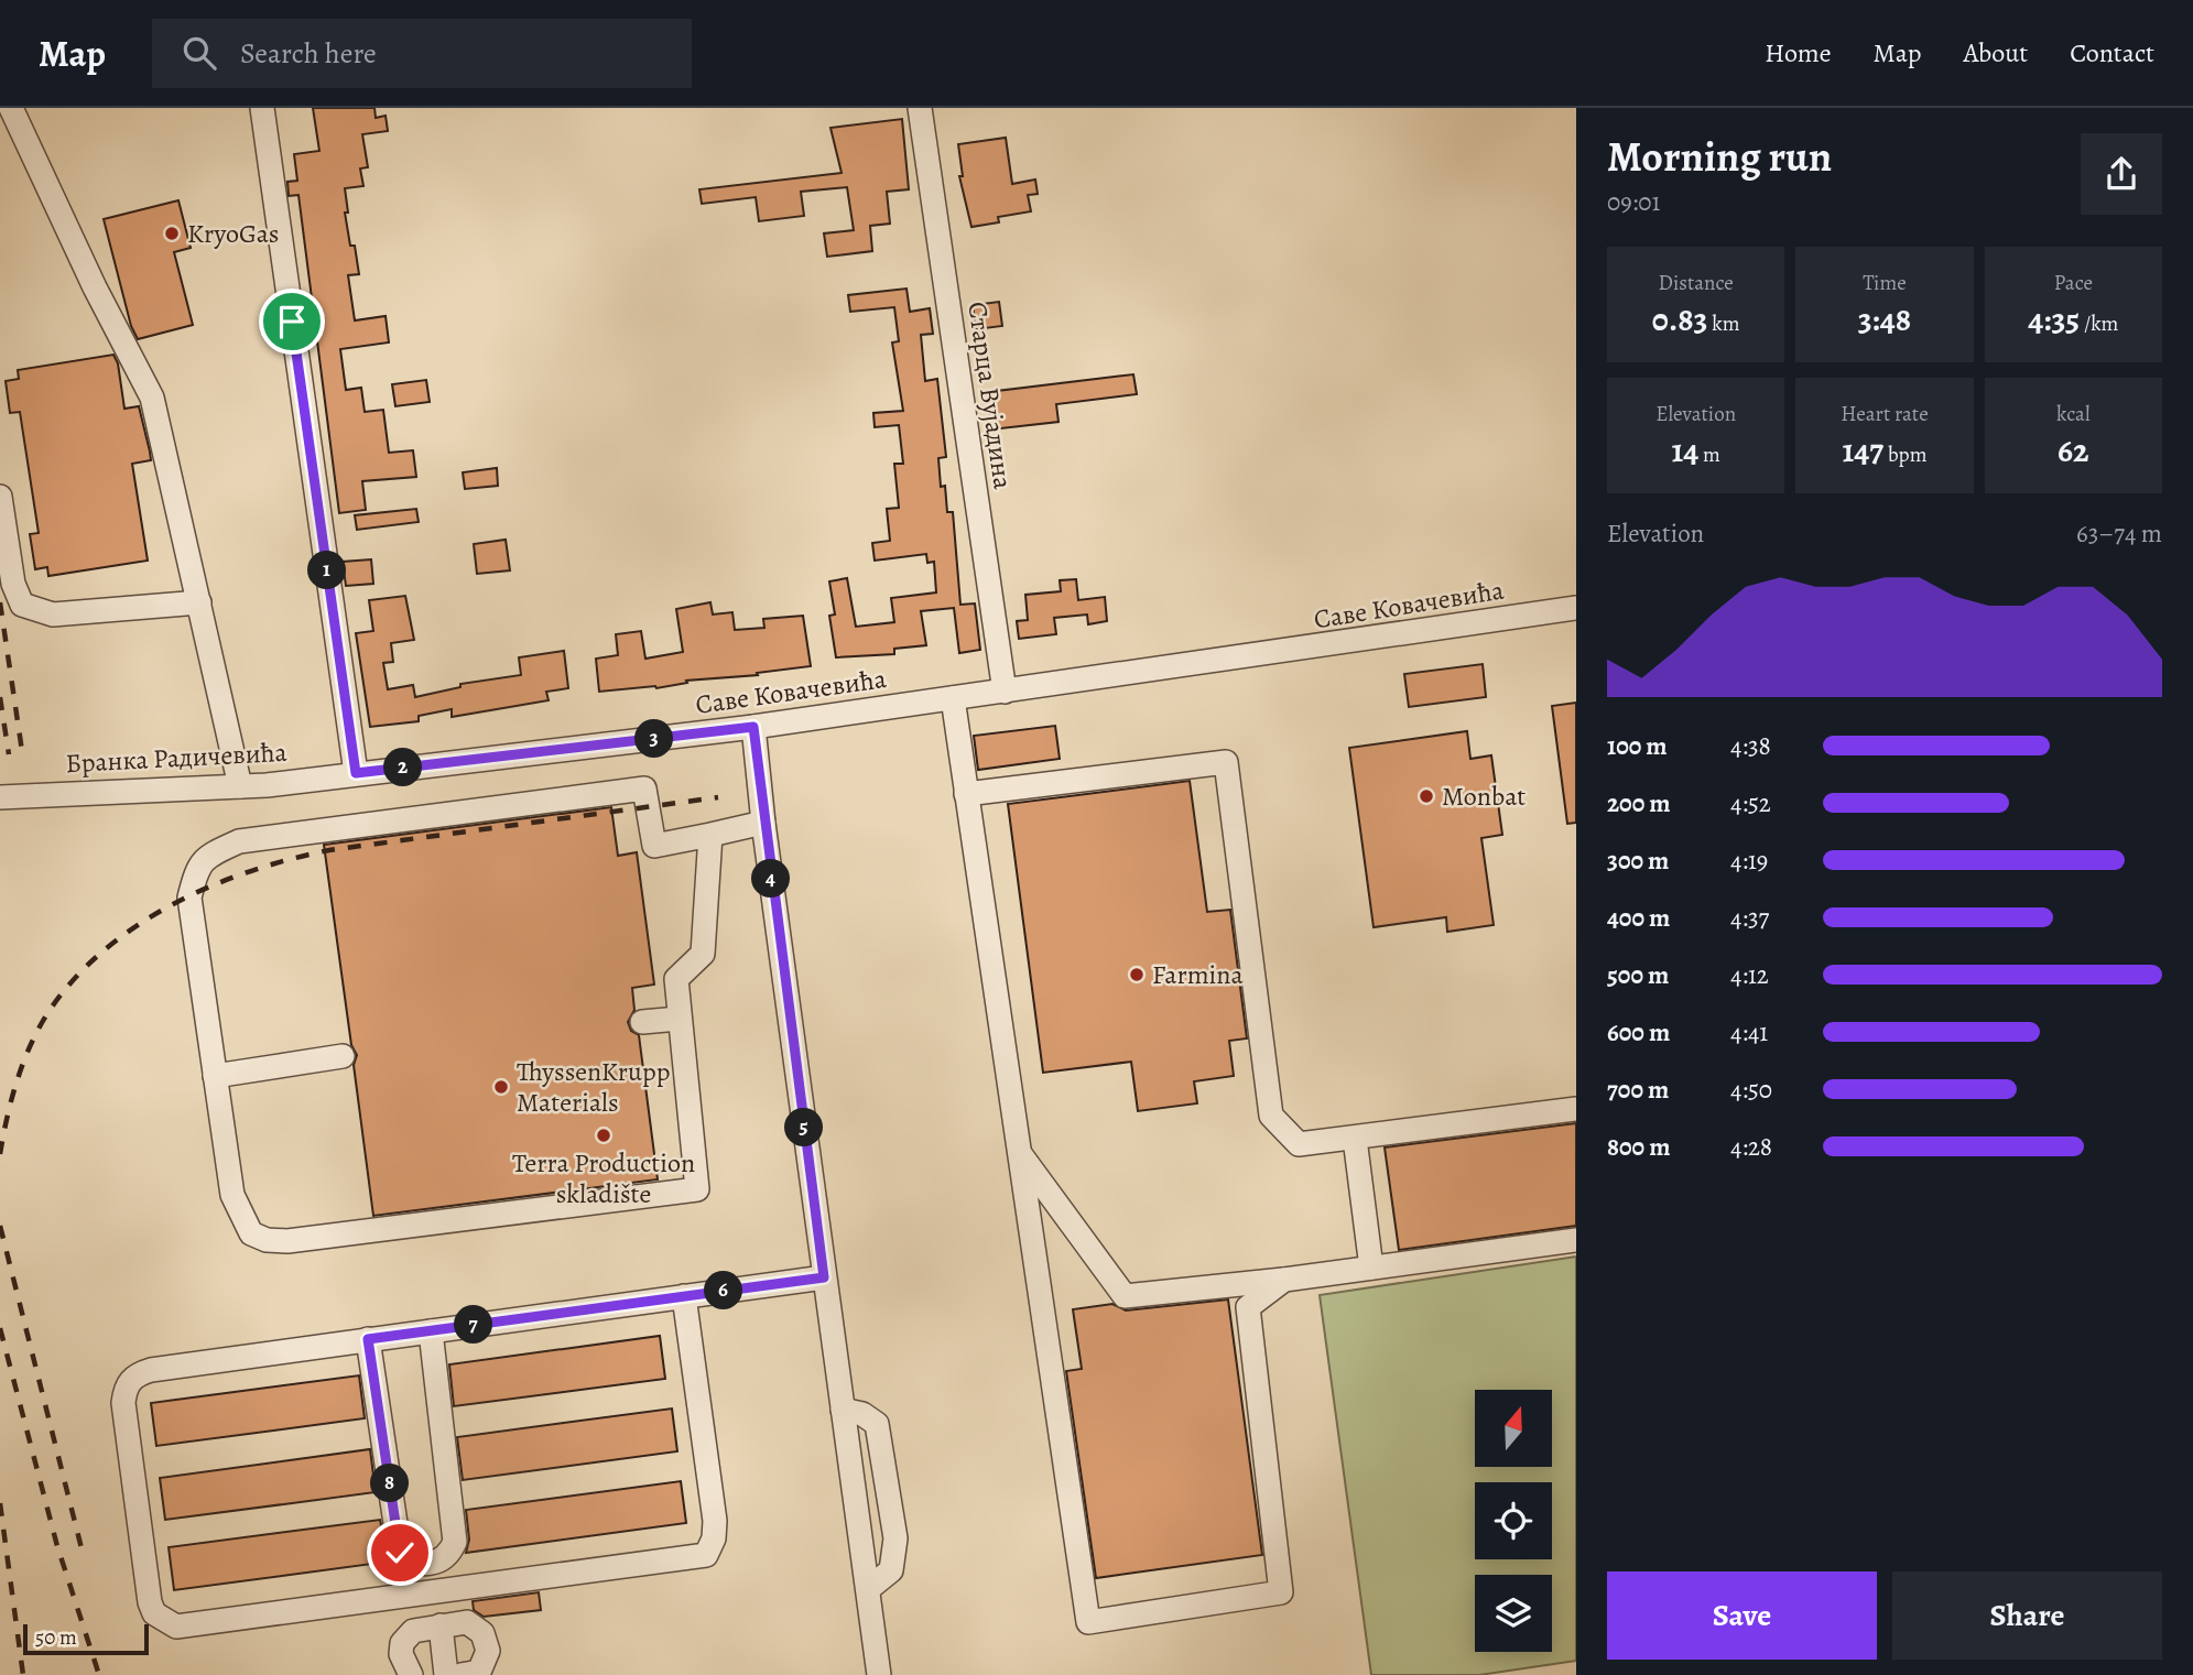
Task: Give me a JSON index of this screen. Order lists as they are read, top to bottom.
{
  "streets": {
    "street": ["Старца Вујадина", "Саве Ковачевића", "Бранка Радичевића"]
  },
  "crossings": [
    ["Старца Вујадина", "Саве Ковачевића"],
    ["Саве Ковачевића", "Бранка Радичевића"]
  ],
  "places": [
    "KryoGas",
    "Monbat",
    "Farmina",
    "ThyssenKrupp Materials",
    "Terra Production skladište"
  ],
  "scale_bar": "50 m",
  "north": "top",
  "page": {
    "header": "Map",
    "search": "Search here",
    "nav": [
      "Home",
      "Map",
      "About",
      "Contact"
    ],
    "heading": ["Morning run", "09:01"],
    "stats": [
      ["Distance", "0.83 km"],
      ["Time", "3:48"],
      ["Pace", "4:35 /km"],
      ["Elevation", "14 m"],
      ["Heart rate", "147 bpm"],
      ["kcal", "62"]
    ],
    "chart": ["Elevation", "63–74 m"],
    "pins": [
      "1",
      "3",
      "2",
      "4",
      "5",
      "6",
      "7",
      "8"
    ],
    "list": [
      {
        "name": "100 m",
        "note": "4:38"
      },
      {
        "name": "200 m",
        "note": "4:52"
      },
      {
        "name": "300 m",
        "note": "4:19"
      },
      {
        "name": "400 m",
        "note": "4:37"
      },
      {
        "name": "500 m",
        "note": "4:12"
      },
      {
        "name": "600 m",
        "note": "4:41"
      },
      {
        "name": "700 m",
        "note": "4:50"
      },
      {
        "name": "800 m",
        "note": "4:28"
      }
    ],
    "buttons": ["Save", "Share"],
    "scale": "50 m"
  }
}
